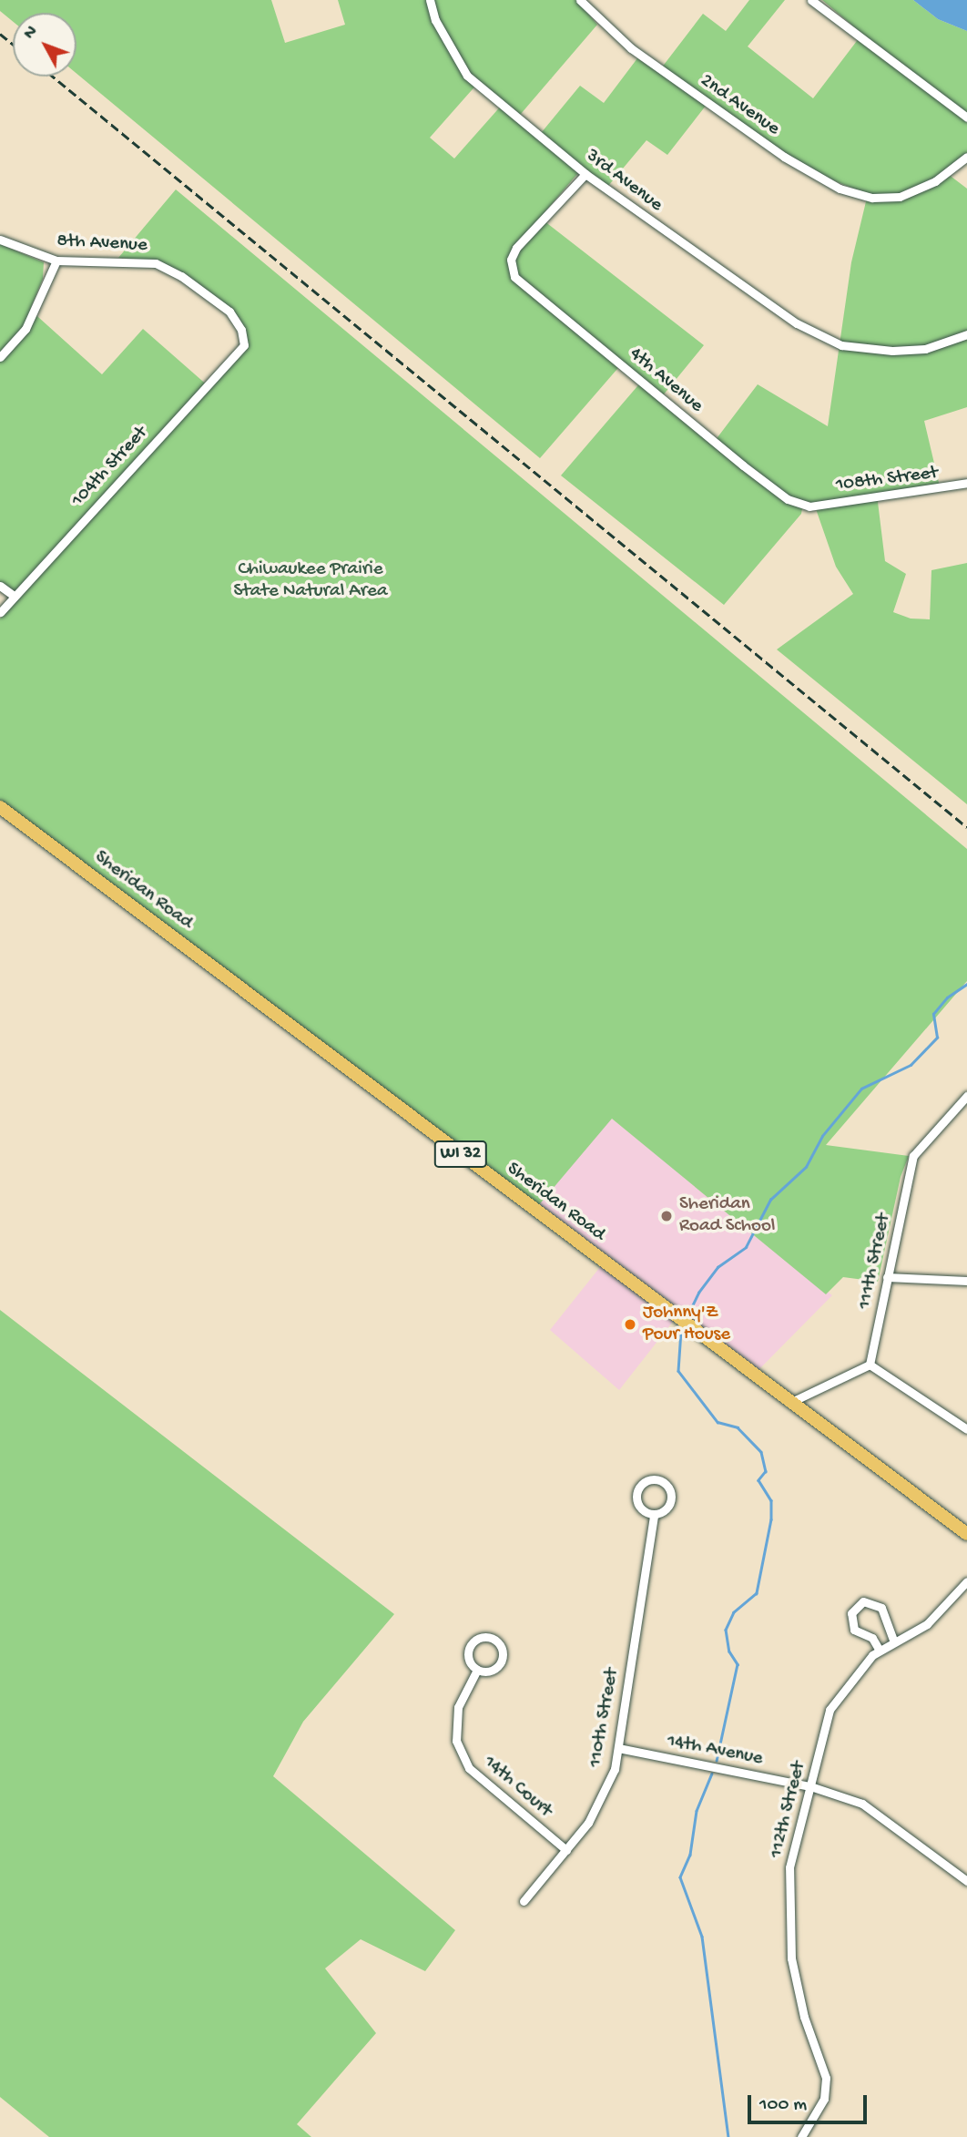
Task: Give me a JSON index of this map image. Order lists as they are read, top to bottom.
{
  "streets": {
    "main road": ["Sheridan Road", "WI 32"],
    "street": [
      "2nd Avenue",
      "3rd Avenue",
      "8th Avenue",
      "4th Avenue",
      "104th Street",
      "108th Street",
      "111th Street",
      "110th Street",
      "14th Avenue",
      "14th Court",
      "112th Street"
    ]
  },
  "crossings": [
    ["3rd Avenue", "4th Avenue"],
    ["8th Avenue", "104th Street"],
    ["4th Avenue", "108th Street"],
    ["110th Street", "14th Avenue"],
    ["110th Street", "14th Court"],
    ["14th Avenue", "112th Street"]
  ],
  "parks": ["Chiwaukee Prairie State Natural Area"],
  "places": ["Sheridan Road School", "Johnny'Z Pour House"],
  "scale_bar": "100 m",
  "north": "top left"
}
